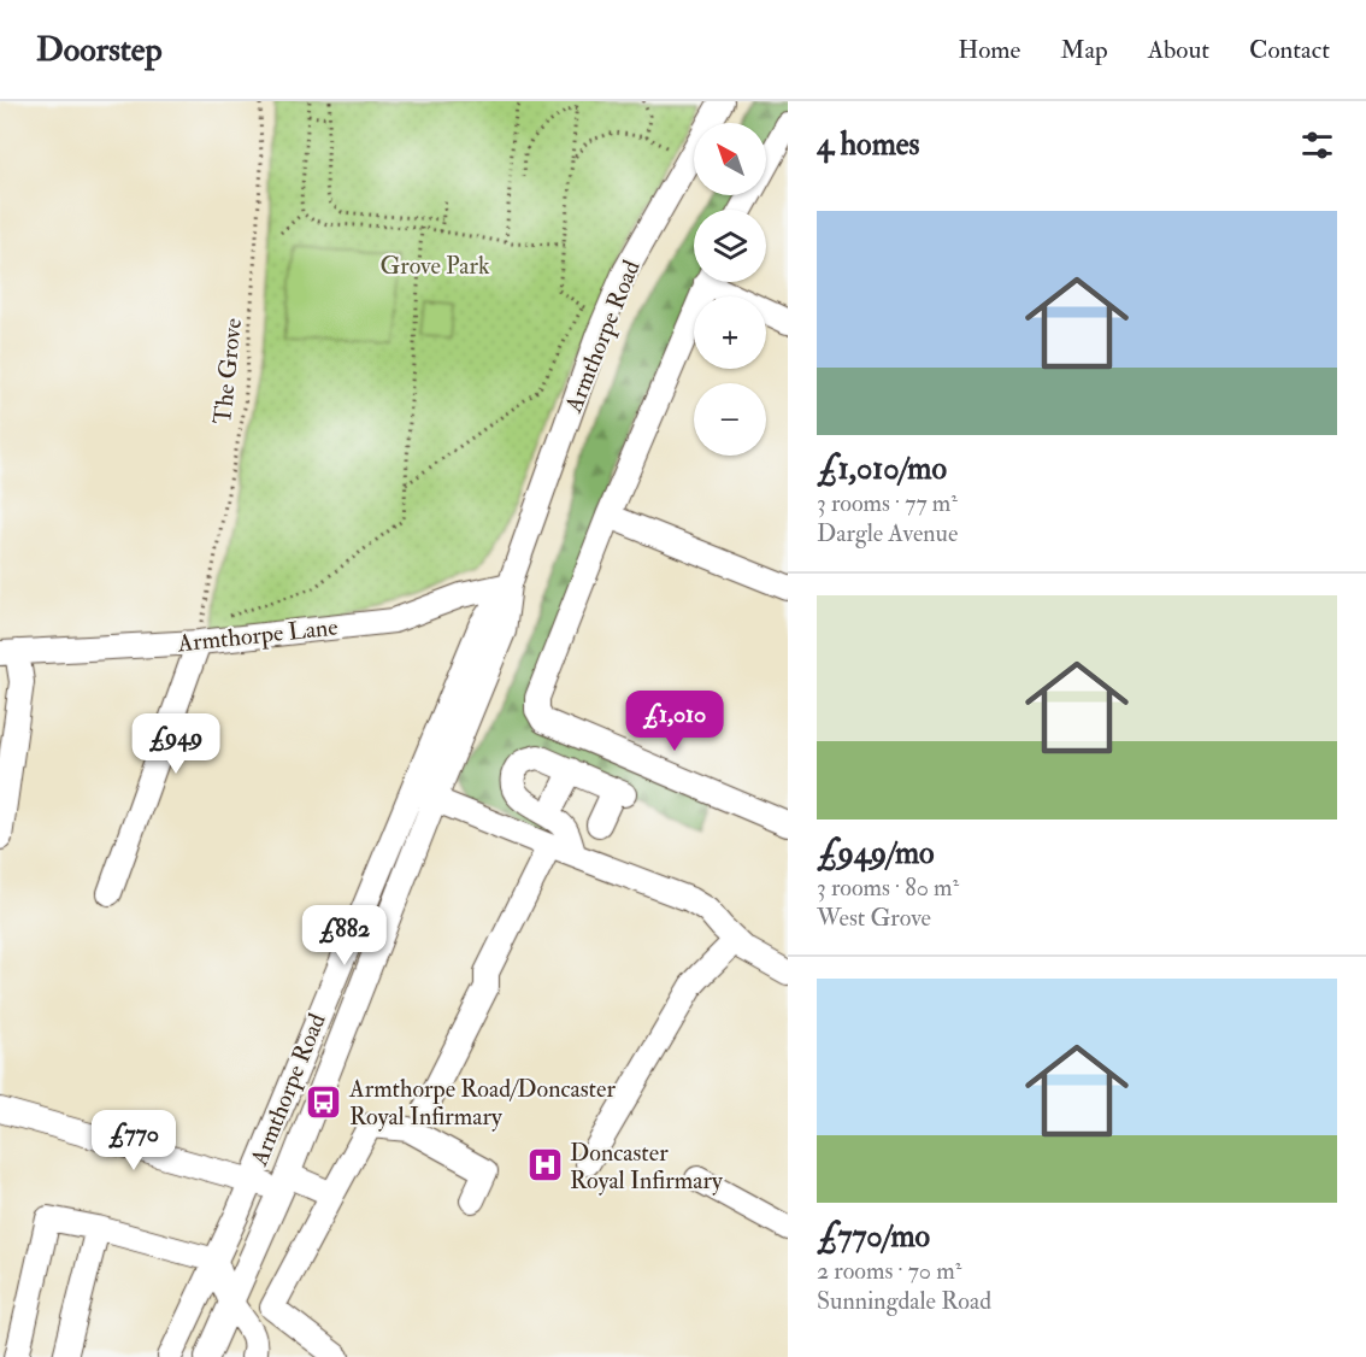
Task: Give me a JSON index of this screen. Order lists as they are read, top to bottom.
{
  "streets": {
    "street": ["Armthorpe Road", "Armthorpe Lane"],
    "path": ["The Grove"]
  },
  "crossings": [
    ["Armthorpe Road", "Armthorpe Lane"],
    ["The Grove", "Armthorpe Lane"]
  ],
  "parks": ["Grove Park"],
  "places": {
    "bus stop": ["Armthorpe Road/Doncaster Royal Infirmary"],
    "hospital": ["Doncaster Royal Infirmary"]
  },
  "north": "top left",
  "page": {
    "header": "Doorstep",
    "nav": [
      "Home",
      "Map",
      "About",
      "Contact"
    ],
    "heading": "4 homes",
    "map_buttons": ["+", "−"],
    "list": [
      {
        "name": "£1,010/mo",
        "note": "3 rooms · 77 m² · Dargle Avenue"
      },
      {
        "name": "£949/mo",
        "note": "3 rooms · 80 m² · West Grove"
      },
      {
        "name": "£770/mo",
        "note": "2 rooms · 70 m² · Sunningdale Road"
      }
    ],
    "price": [
      "£1,010",
      "£949",
      "£882",
      "£770"
    ]
  }
}
